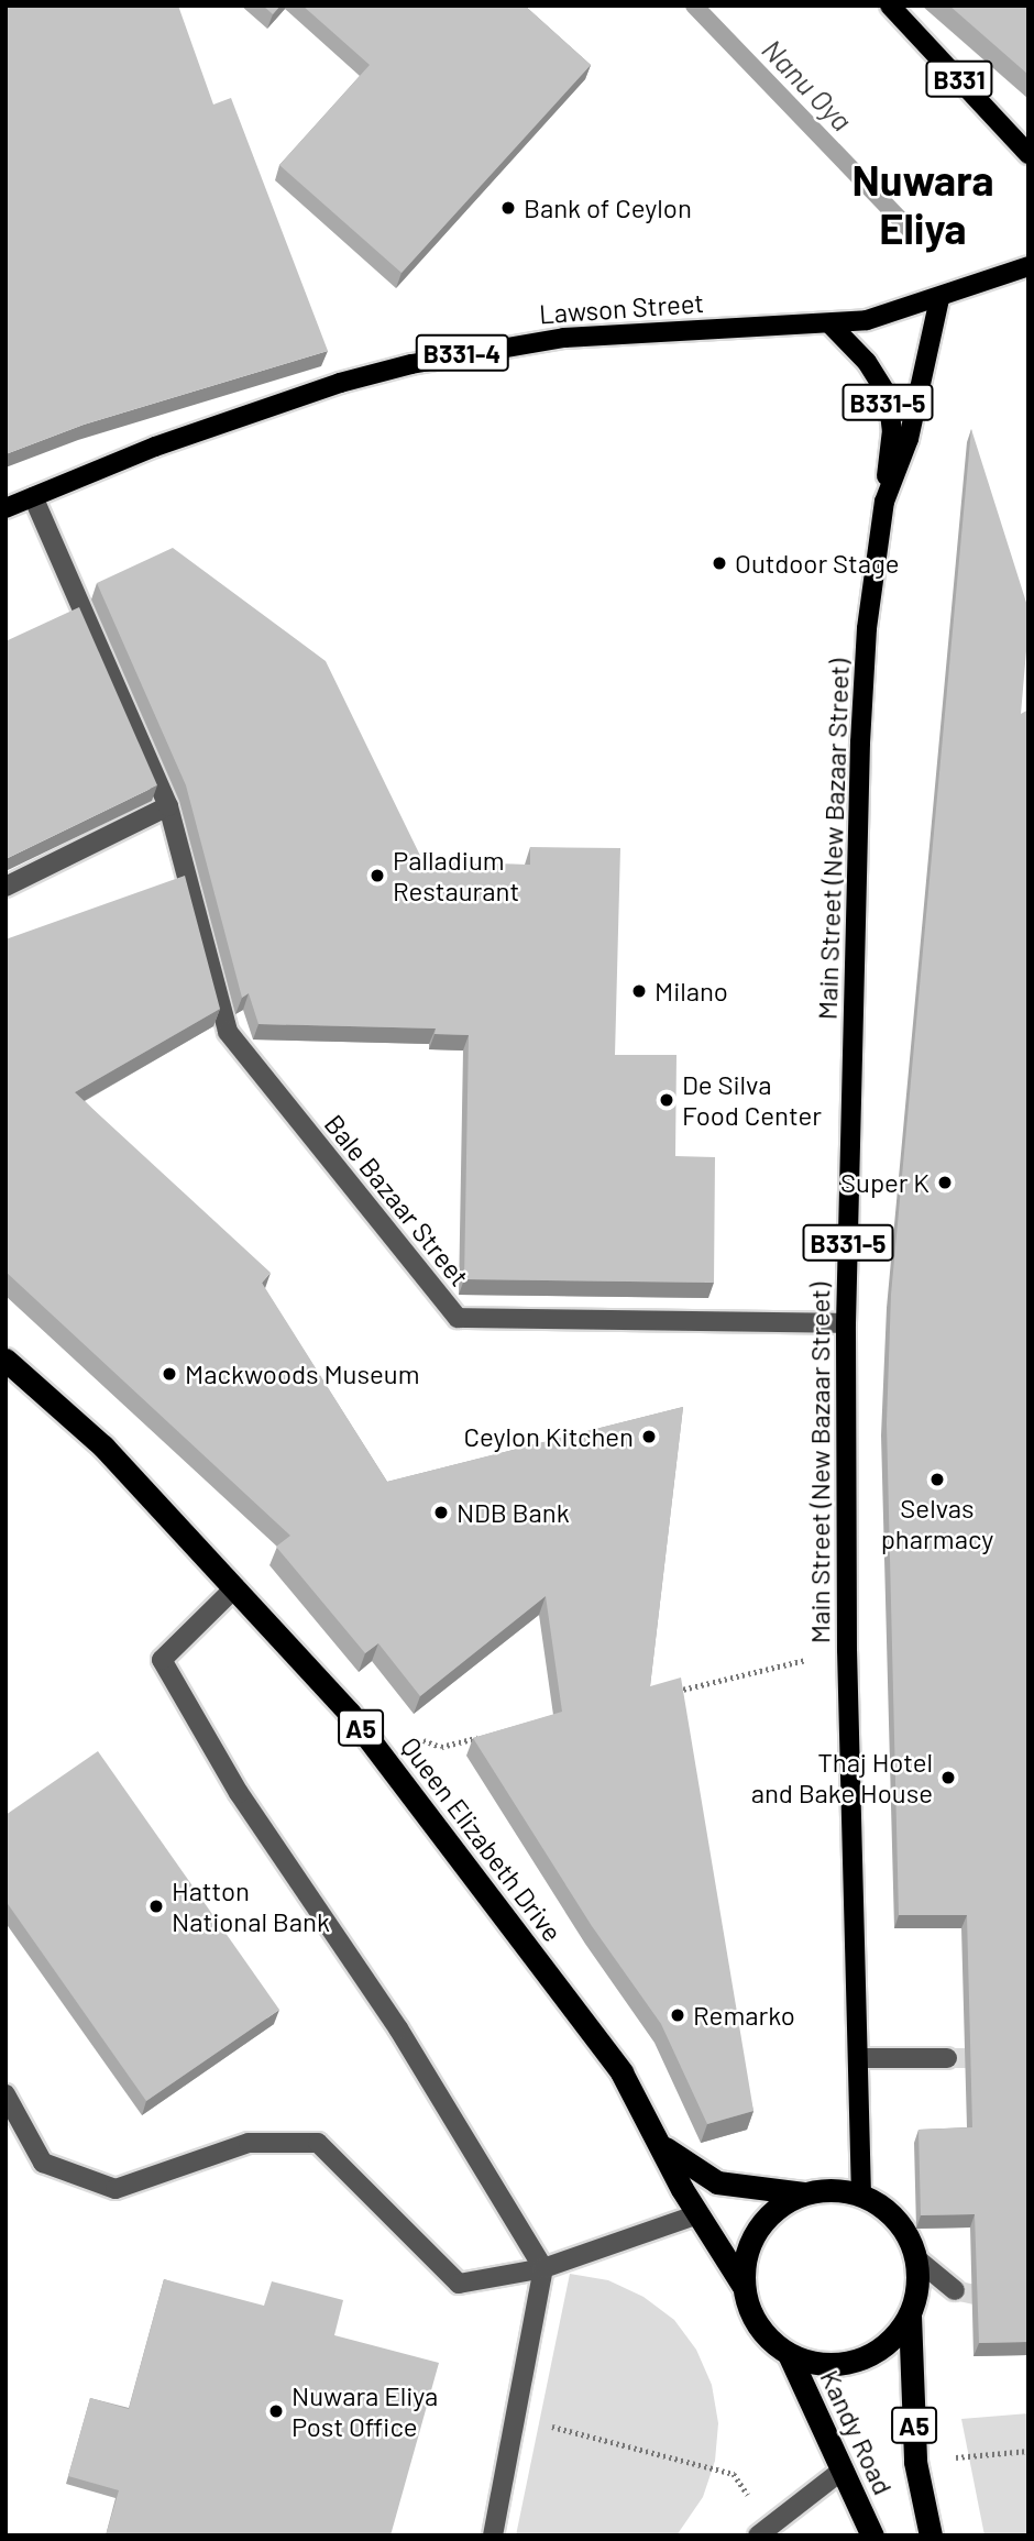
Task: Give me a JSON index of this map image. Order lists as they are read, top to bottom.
{
  "streets": {
    "highway": ["A5", "Queen Elizabeth Drive", "Kandy Road"],
    "main road": [
      "B331",
      "Lawson Street",
      "B331-4",
      "B331-5",
      "Main Street (New Bazaar Street)"
    ],
    "street": ["Bale Bazaar Street"]
  },
  "crossings": [
    ["Lawson Street", "Main Street (New Bazaar Street)"],
    ["Main Street (New Bazaar Street)", "Bale Bazaar Street"],
    ["Main Street (New Bazaar Street)", "Queen Elizabeth Drive"],
    ["Main Street (New Bazaar Street)", "Kandy Road"],
    ["Queen Elizabeth Drive", "Kandy Road"]
  ],
  "districts": ["Nuwara Eliya"],
  "water": ["Nanu Oya"],
  "places": [
    "Bank of Ceylon",
    "Outdoor Stage",
    "Palladium Restaurant",
    "Milano",
    "De Silva Food Center",
    "Super K",
    "Mackwoods Museum",
    "Ceylon Kitchen",
    "Selvas pharmacy",
    "NDB Bank",
    "Thaj Hotel and Bake House",
    "Hatton National Bank",
    "Remarko",
    "Nuwara Eliya Post Office"
  ]
}
